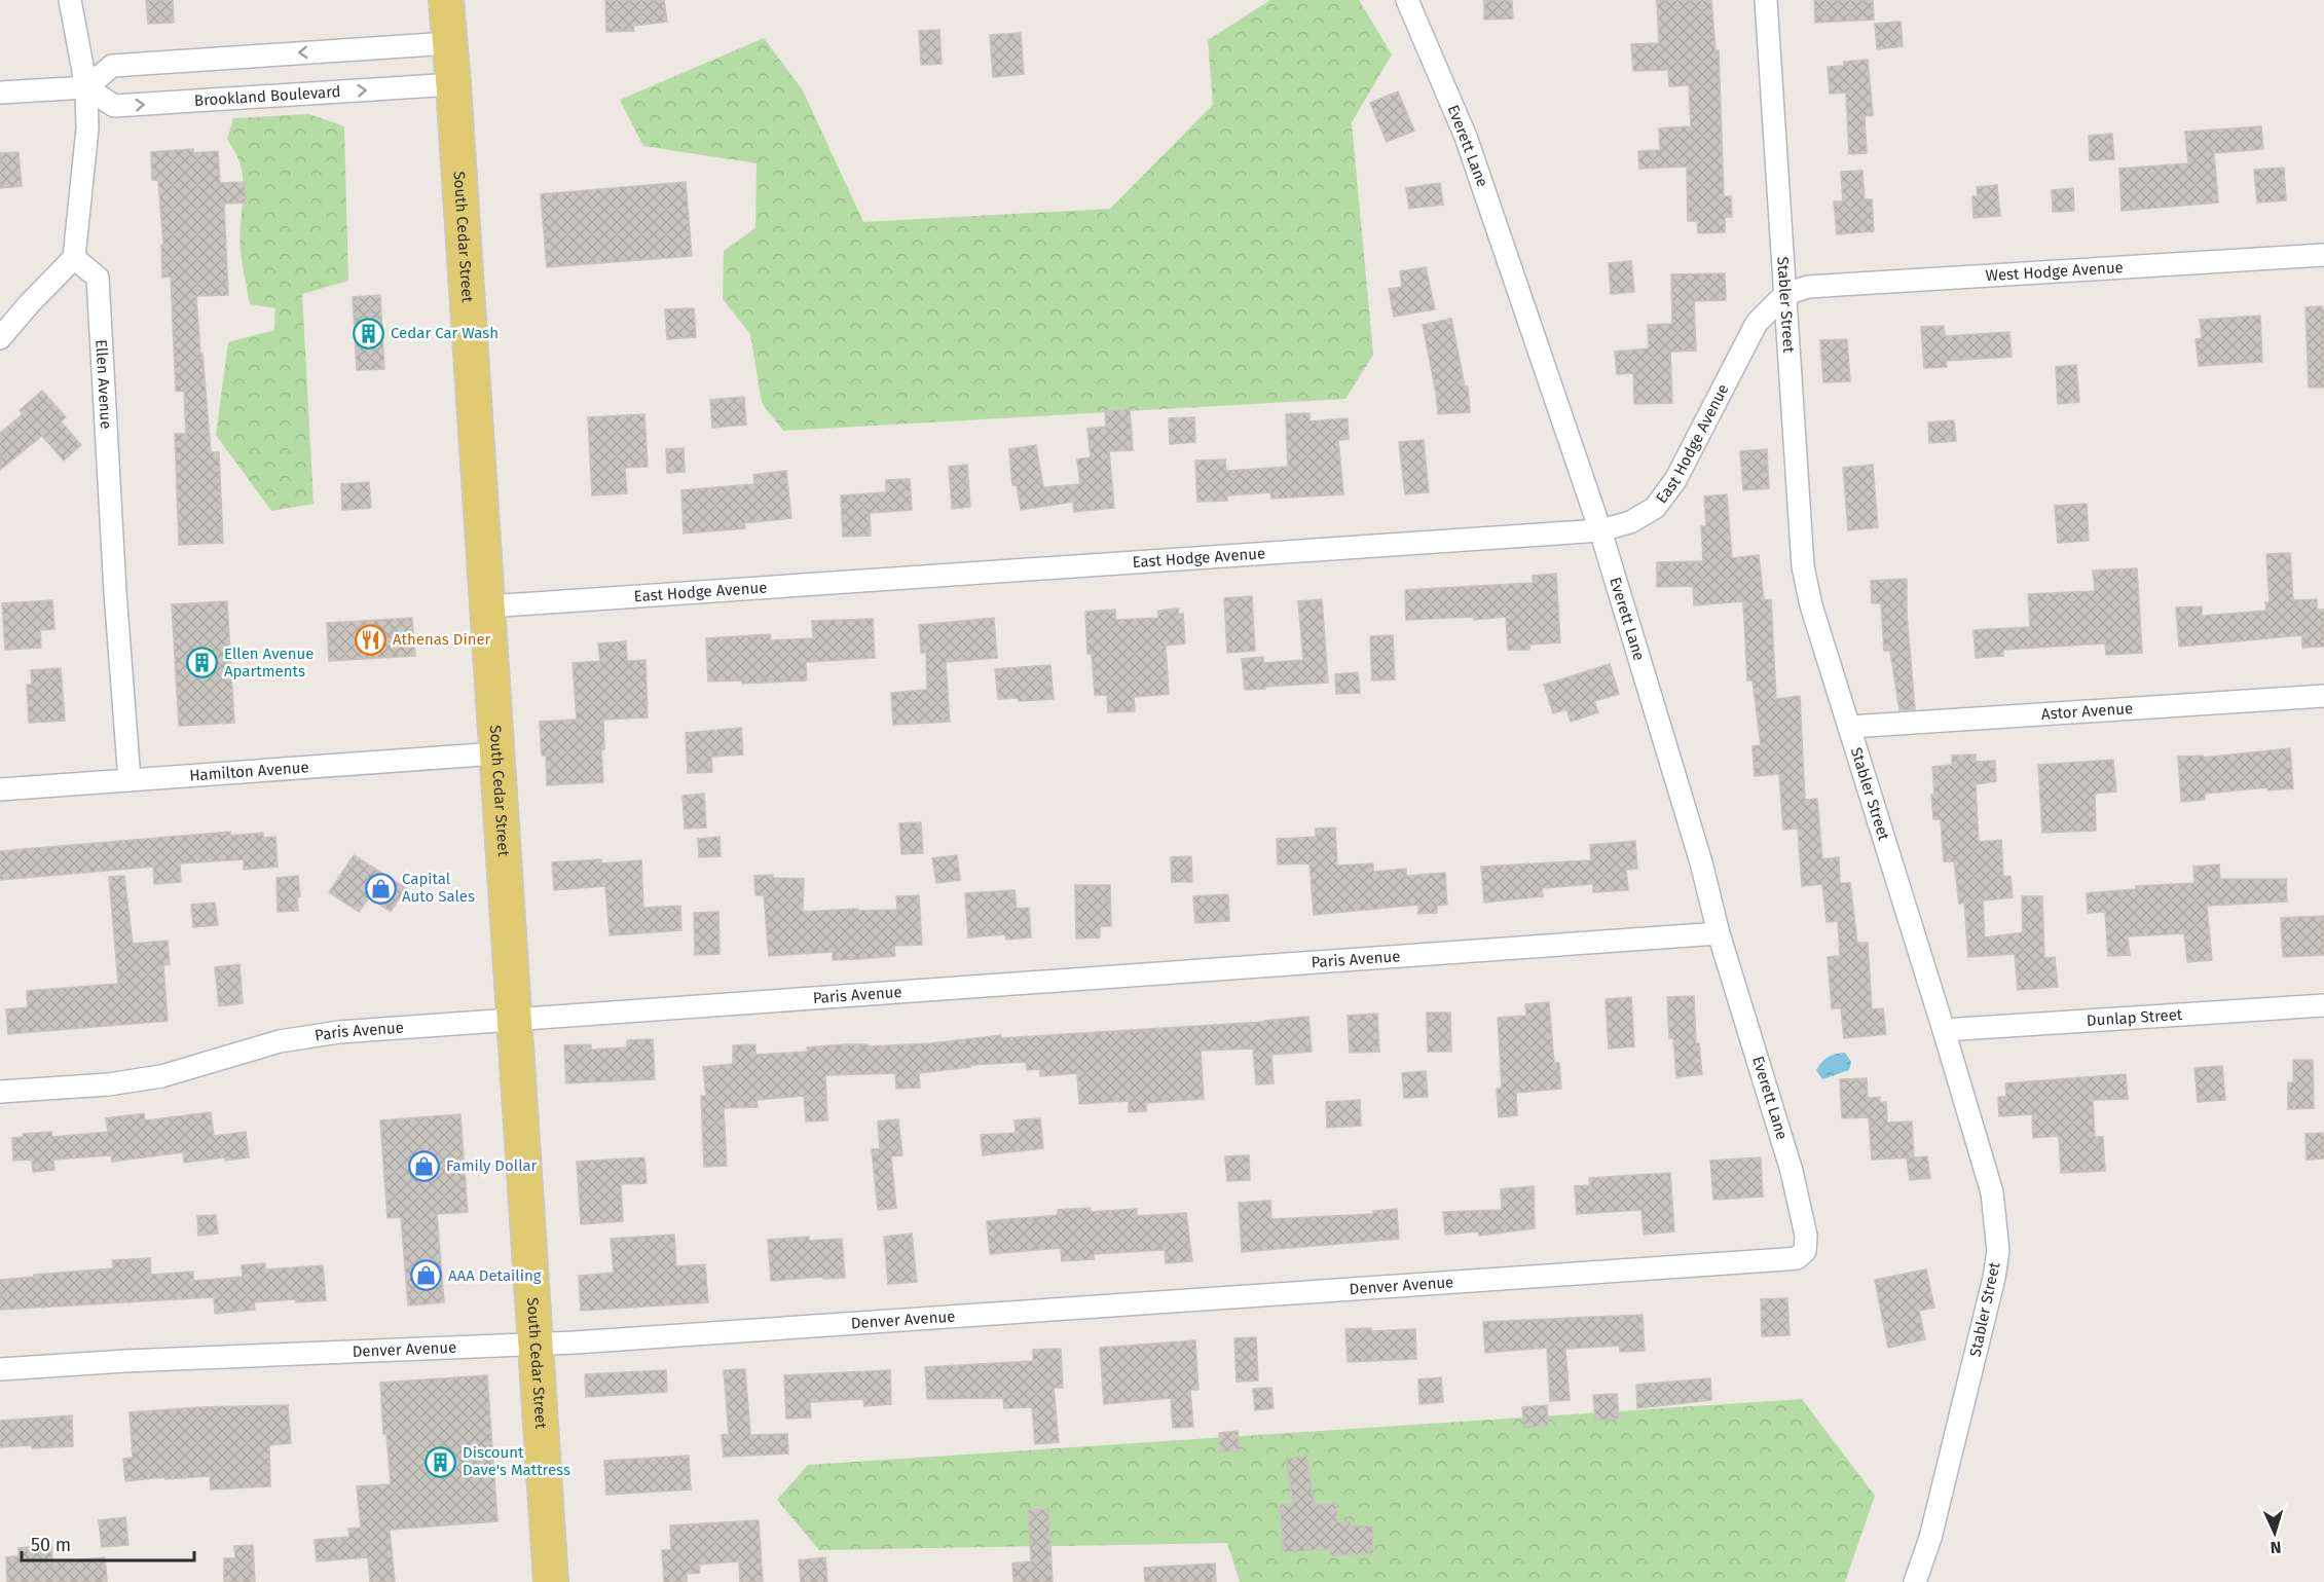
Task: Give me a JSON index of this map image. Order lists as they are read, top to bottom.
{
  "streets": {
    "main road": ["South Cedar Street"],
    "street": [
      "Brookland Boulevard",
      "Everett Lane",
      "West Hodge Avenue",
      "Stabler Street",
      "Ellen Avenue",
      "East Hodge Avenue",
      "Astor Avenue",
      "Hamilton Avenue",
      "Paris Avenue",
      "Dunlap Street",
      "Denver Avenue"
    ]
  },
  "crossings": [
    ["Brookland Boulevard", "South Cedar Street"],
    ["Everett Lane", "East Hodge Avenue"],
    ["Everett Lane", "Paris Avenue"],
    ["Everett Lane", "Denver Avenue"],
    ["South Cedar Street", "East Hodge Avenue"],
    ["South Cedar Street", "Hamilton Avenue"],
    ["South Cedar Street", "Paris Avenue"],
    ["South Cedar Street", "Denver Avenue"],
    ["West Hodge Avenue", "Stabler Street"],
    ["West Hodge Avenue", "East Hodge Avenue"],
    ["Stabler Street", "East Hodge Avenue"],
    ["Stabler Street", "Astor Avenue"],
    ["Stabler Street", "Dunlap Street"],
    ["Ellen Avenue", "Hamilton Avenue"]
  ],
  "places": {
    "building": ["Cedar Car Wash", "Ellen Avenue Apartments", "Discount Dave's Mattress"],
    "restaurant": ["Athenas Diner"],
    "shop": ["Capital Auto Sales", "Family Dollar", "AAA Detailing"]
  },
  "scale_bar": "50 m",
  "north": "bottom"
}
